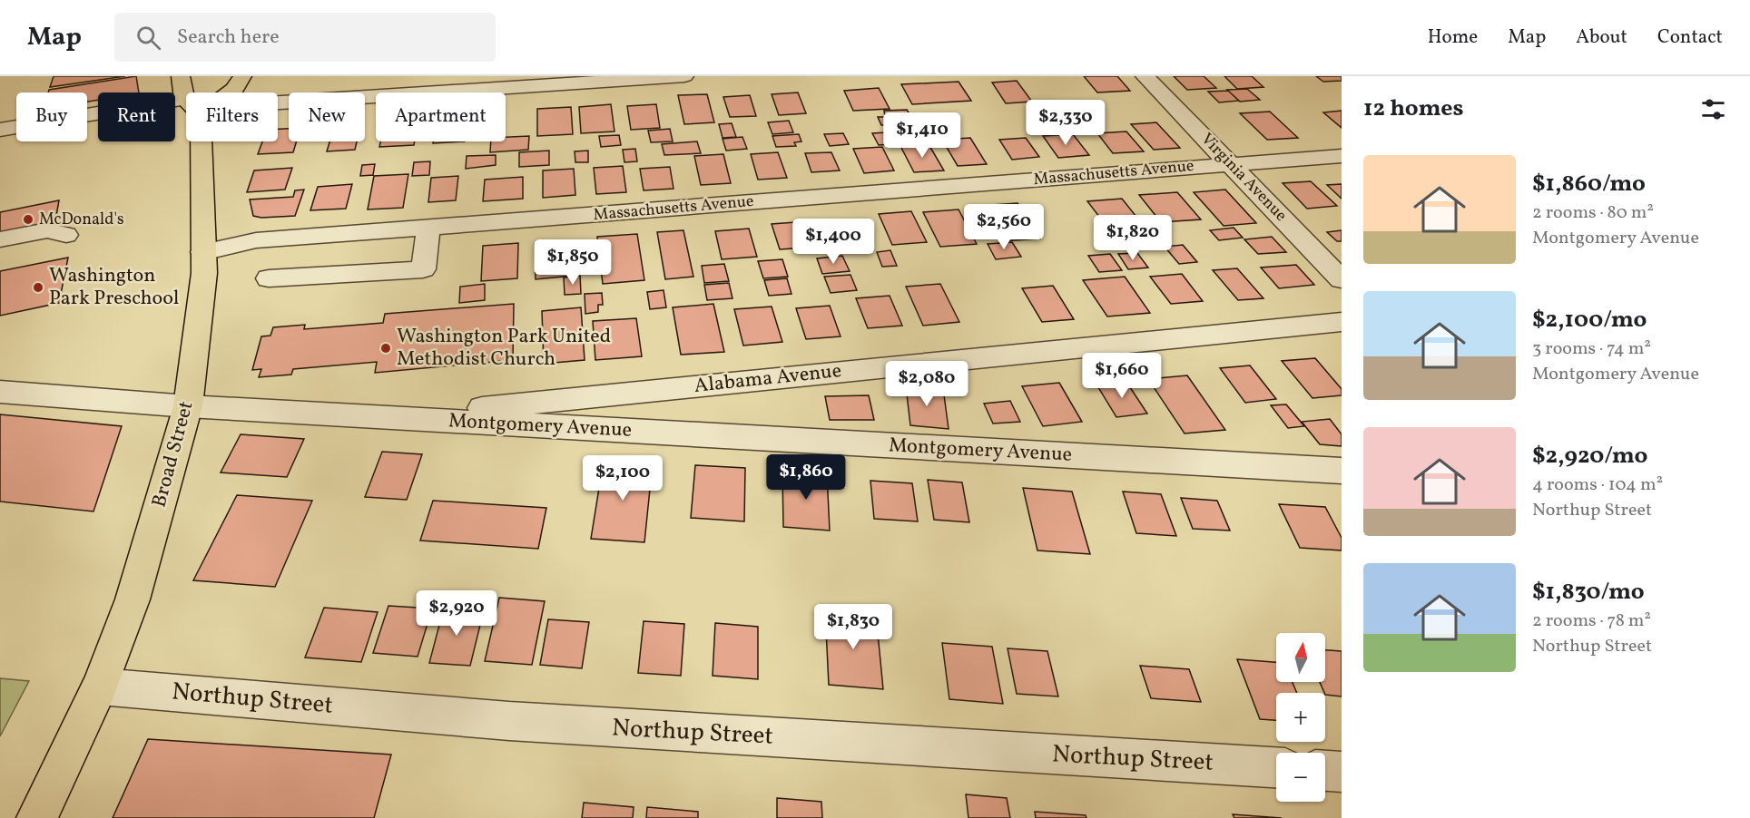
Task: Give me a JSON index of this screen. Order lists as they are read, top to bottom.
{
  "streets": {
    "main road": ["Broad Street"],
    "street": [
      "Massachusetts Avenue",
      "Virginia Avenue",
      "Alabama Avenue",
      "Montgomery Avenue",
      "Northup Street"
    ]
  },
  "crossings": [
    ["Massachusetts Avenue", "Virginia Avenue"],
    ["Massachusetts Avenue", "Broad Street"],
    ["Alabama Avenue", "Montgomery Avenue"],
    ["Montgomery Avenue", "Broad Street"],
    ["Broad Street", "Northup Street"]
  ],
  "places": ["McDonald's", "Washington Park Preschool", "Washington Park United Methodist Church"],
  "north": "top",
  "page": {
    "header": "Map",
    "search": "Search here",
    "nav": [
      "Home",
      "Map",
      "About",
      "Contact"
    ],
    "heading": "12 homes",
    "chip": [
      "Buy",
      "Rent",
      "Filters",
      "New",
      "Apartment"
    ],
    "price": [
      "$2,330",
      "$1,410",
      "$2,560",
      "$1,820",
      "$1,400",
      "$1,850",
      "$1,660",
      "$2,080",
      "$1,860",
      "$2,100",
      "$2,920",
      "$1,830"
    ],
    "list": [
      {
        "name": "$1,860/mo",
        "note": "2 rooms · 80 m² · Montgomery Avenue"
      },
      {
        "name": "$2,100/mo",
        "note": "3 rooms · 74 m² · Montgomery Avenue"
      },
      {
        "name": "$2,920/mo",
        "note": "4 rooms · 104 m² · Northup Street"
      },
      {
        "name": "$1,830/mo",
        "note": "2 rooms · 78 m² · Northup Street"
      }
    ],
    "map_buttons": ["+", "−"]
  }
}
